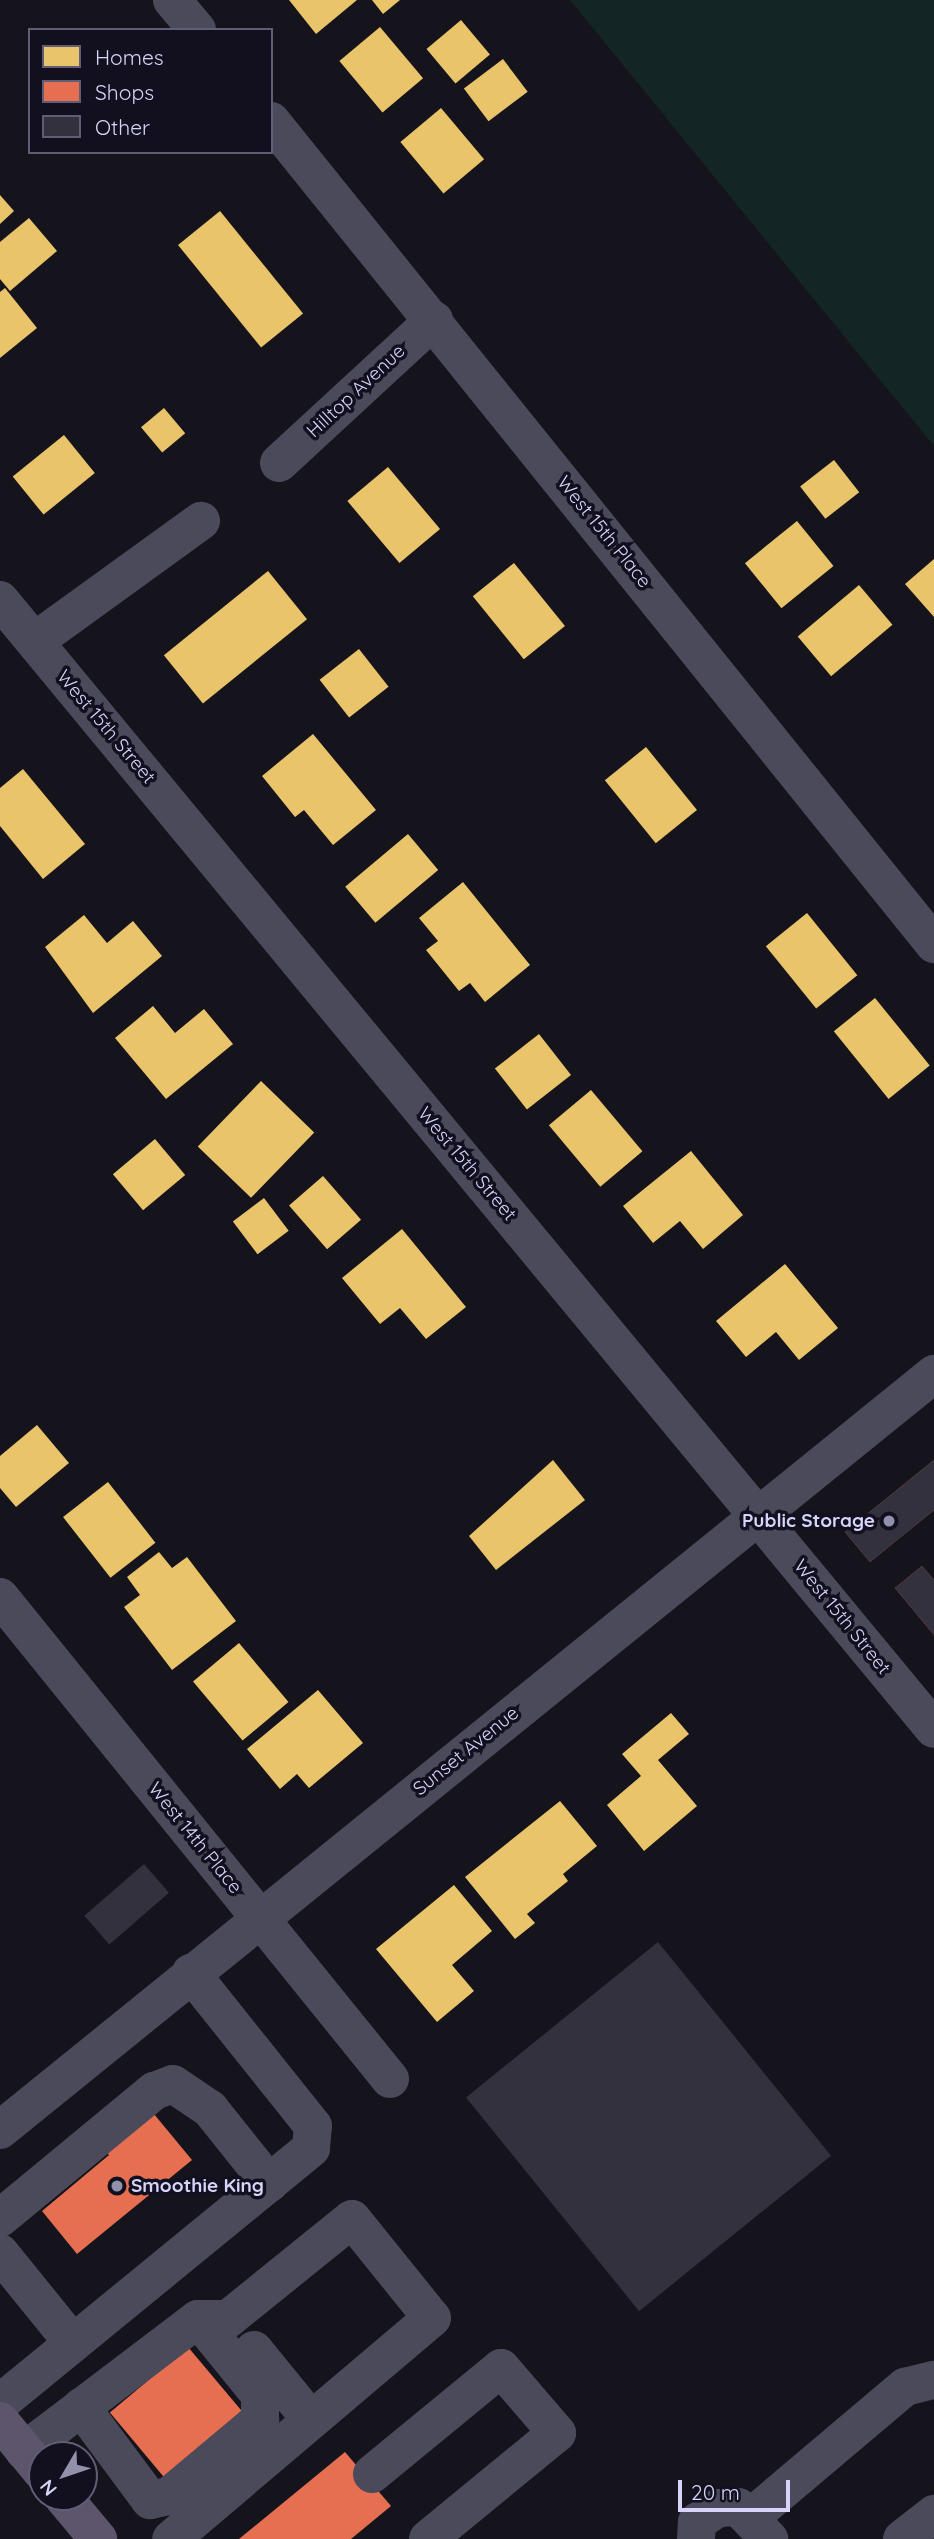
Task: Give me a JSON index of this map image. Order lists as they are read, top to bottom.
{
  "streets": {
    "street": [
      "Hilltop Avenue",
      "West 15th Place",
      "West 15th Street",
      "Sunset Avenue",
      "West 14th Place"
    ]
  },
  "crossings": [
    ["Hilltop Avenue", "West 15th Place"],
    ["West 15th Street", "Sunset Avenue"],
    ["Sunset Avenue", "West 14th Place"]
  ],
  "places": ["Public Storage", "Smoothie King"],
  "legend": ["Homes", "Shops", "Other"],
  "scale_bar": "20 m",
  "north": "bottom left"
}
